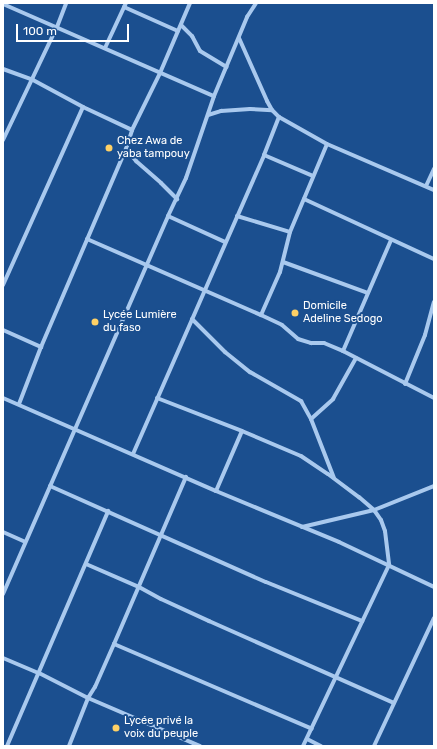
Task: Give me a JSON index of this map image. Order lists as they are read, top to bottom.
{
  "places": [
    "Chez Awa de yaba tampouy",
    "Domicile Adeline Sedogo",
    "Lycée Lumière du faso",
    "Lycée privé la voix du peuple"
  ],
  "scale_bar": "100 m"
}
